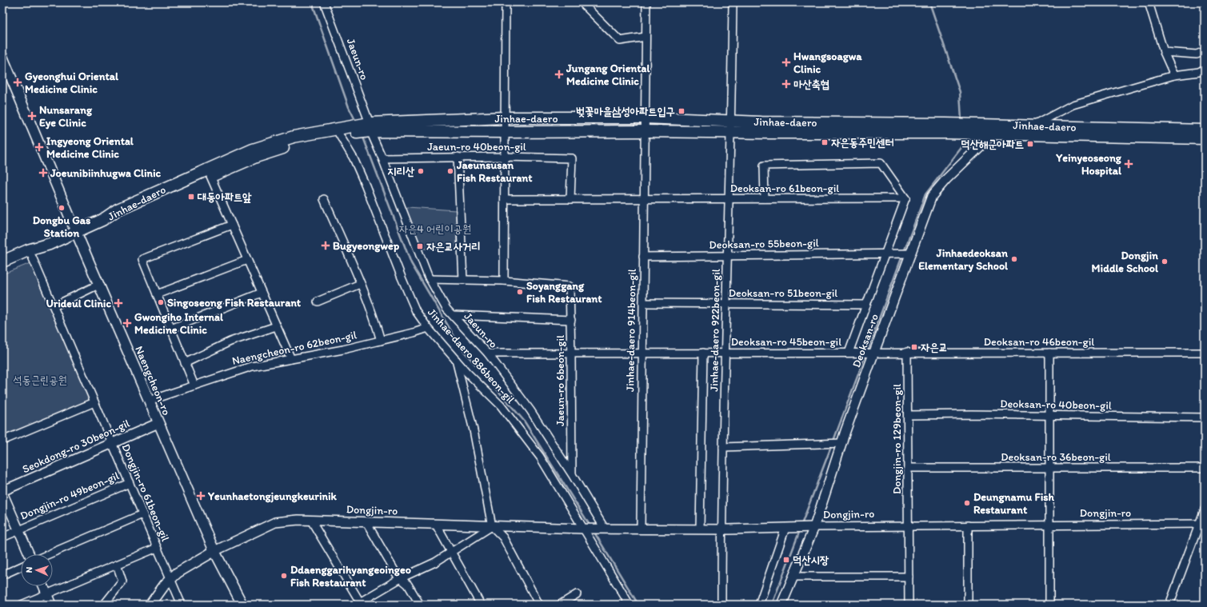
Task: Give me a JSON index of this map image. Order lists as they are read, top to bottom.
{
  "streets": {
    "main road": ["Jinhae-daero", "Naengcheon-ro", "Dongjin-ro"],
    "street": [
      "Jaeun-ro",
      "Jaeun-ro 40beon-gil",
      "Deoksan-ro 61beon-gil",
      "Deoksan-ro 55beon-gil",
      "Deoksan-ro 51beon-gil",
      "Jinhae-daero 914beon-gil",
      "Jinhae-daero 922beon-gil",
      "Deoksan-ro",
      "Deoksan-ro 45beon-gil",
      "Deoksan-ro 46beon-gil",
      "Naengcheon-ro 62beon-gil",
      "Jinhae-daero 886beon-gil",
      "Jaeun-ro 6beon-gil",
      "Deoksan-ro 40beon-gil",
      "Dongjin-ro 129beon-gil",
      "Seokdong-ro 30beon-gil",
      "Deoksan-ro 36beon-gil",
      "Dongjin-ro 61beon-gil",
      "Dongjin-ro 49beon-gil"
    ]
  },
  "crossings": [
    ["Jaeun-ro", "Jinhae-daero"],
    ["Jaeun-ro", "Jaeun-ro 40beon-gil"],
    ["Jaeun-ro", "Deoksan-ro 45beon-gil"],
    ["Jaeun-ro", "Jaeun-ro 6beon-gil"],
    ["Jaeun-ro", "Dongjin-ro"],
    ["Jinhae-daero", "Jinhae-daero 914beon-gil"],
    ["Jinhae-daero", "Jinhae-daero 922beon-gil"],
    ["Jinhae-daero", "Deoksan-ro"],
    ["Jinhae-daero", "Jinhae-daero 886beon-gil"],
    ["Jaeun-ro 40beon-gil", "Deoksan-ro 61beon-gil"],
    ["Deoksan-ro 61beon-gil", "Jinhae-daero 914beon-gil"],
    ["Deoksan-ro 61beon-gil", "Jinhae-daero 922beon-gil"],
    ["Deoksan-ro 55beon-gil", "Jinhae-daero 914beon-gil"],
    ["Deoksan-ro 55beon-gil", "Jinhae-daero 922beon-gil"],
    ["Deoksan-ro 55beon-gil", "Deoksan-ro"],
    ["Deoksan-ro 51beon-gil", "Jinhae-daero 914beon-gil"],
    ["Deoksan-ro 51beon-gil", "Jinhae-daero 922beon-gil"],
    ["Jinhae-daero 914beon-gil", "Deoksan-ro 45beon-gil"],
    ["Jinhae-daero 914beon-gil", "Dongjin-ro"],
    ["Jinhae-daero 922beon-gil", "Deoksan-ro 45beon-gil"],
    ["Jinhae-daero 922beon-gil", "Dongjin-ro"],
    ["Deoksan-ro", "Deoksan-ro 45beon-gil"],
    ["Deoksan-ro", "Deoksan-ro 46beon-gil"],
    ["Deoksan-ro", "Dongjin-ro"],
    ["Deoksan-ro 45beon-gil", "Deoksan-ro 46beon-gil"],
    ["Deoksan-ro 45beon-gil", "Jaeun-ro 6beon-gil"],
    ["Deoksan-ro 46beon-gil", "Dongjin-ro 129beon-gil"],
    ["Naengcheon-ro 62beon-gil", "Jinhae-daero 886beon-gil"],
    ["Naengcheon-ro 62beon-gil", "Naengcheon-ro"],
    ["Jinhae-daero 886beon-gil", "Dongjin-ro"],
    ["Naengcheon-ro", "Seokdong-ro 30beon-gil"],
    ["Naengcheon-ro", "Dongjin-ro"],
    ["Deoksan-ro 40beon-gil", "Dongjin-ro 129beon-gil"],
    ["Dongjin-ro 129beon-gil", "Deoksan-ro 36beon-gil"],
    ["Dongjin-ro 129beon-gil", "Dongjin-ro"],
    ["Seokdong-ro 30beon-gil", "Dongjin-ro 61beon-gil"],
    ["Seokdong-ro 30beon-gil", "Dongjin-ro 49beon-gil"],
    ["Dongjin-ro 61beon-gil", "Dongjin-ro 49beon-gil"],
    ["Dongjin-ro 61beon-gil", "Dongjin-ro"]
  ],
  "parks": ["자은4 어린이공원", "석동근린공원"],
  "places": {
    "health": [
      "Hwangsoagwa Clinic",
      "Jungang Oriental Medicine Clinic",
      "Gyeonghui Oriental Medicine Clinic",
      "마산축협",
      "Nunsarang Eye Clinic",
      "Ingyeong Oriental Medicine Clinic",
      "Yeinyeoseong Hospital",
      "Joeunibiinhugwa Clinic",
      "Bugyeongwep",
      "Urideul Clinic",
      "Gwongiho Internal Medicine Clinic",
      "Yeunhaetongjeungkeurinik"
    ],
    "transit": [
      "벚꽃마을삼성아파트입구",
      "자은동주민센터",
      "덕산해군아파트",
      "대동아파트앞",
      "자은교사거리",
      "자은교",
      "덕산시장"
    ],
    "other": [
      "지리산",
      "Jaeunsusan Fish Restaurant",
      "Dongbu Gas Station",
      "Jinhaedeoksan Elementary School",
      "Dongjin Middle School",
      "Soyanggang Fish Restaurant",
      "Singoseong Fish Restaurant",
      "Deungnamu Fish Restaurant",
      "Ddaenggarihyangeoingeo Fish Restaurant"
    ]
  },
  "north": "left"
}
